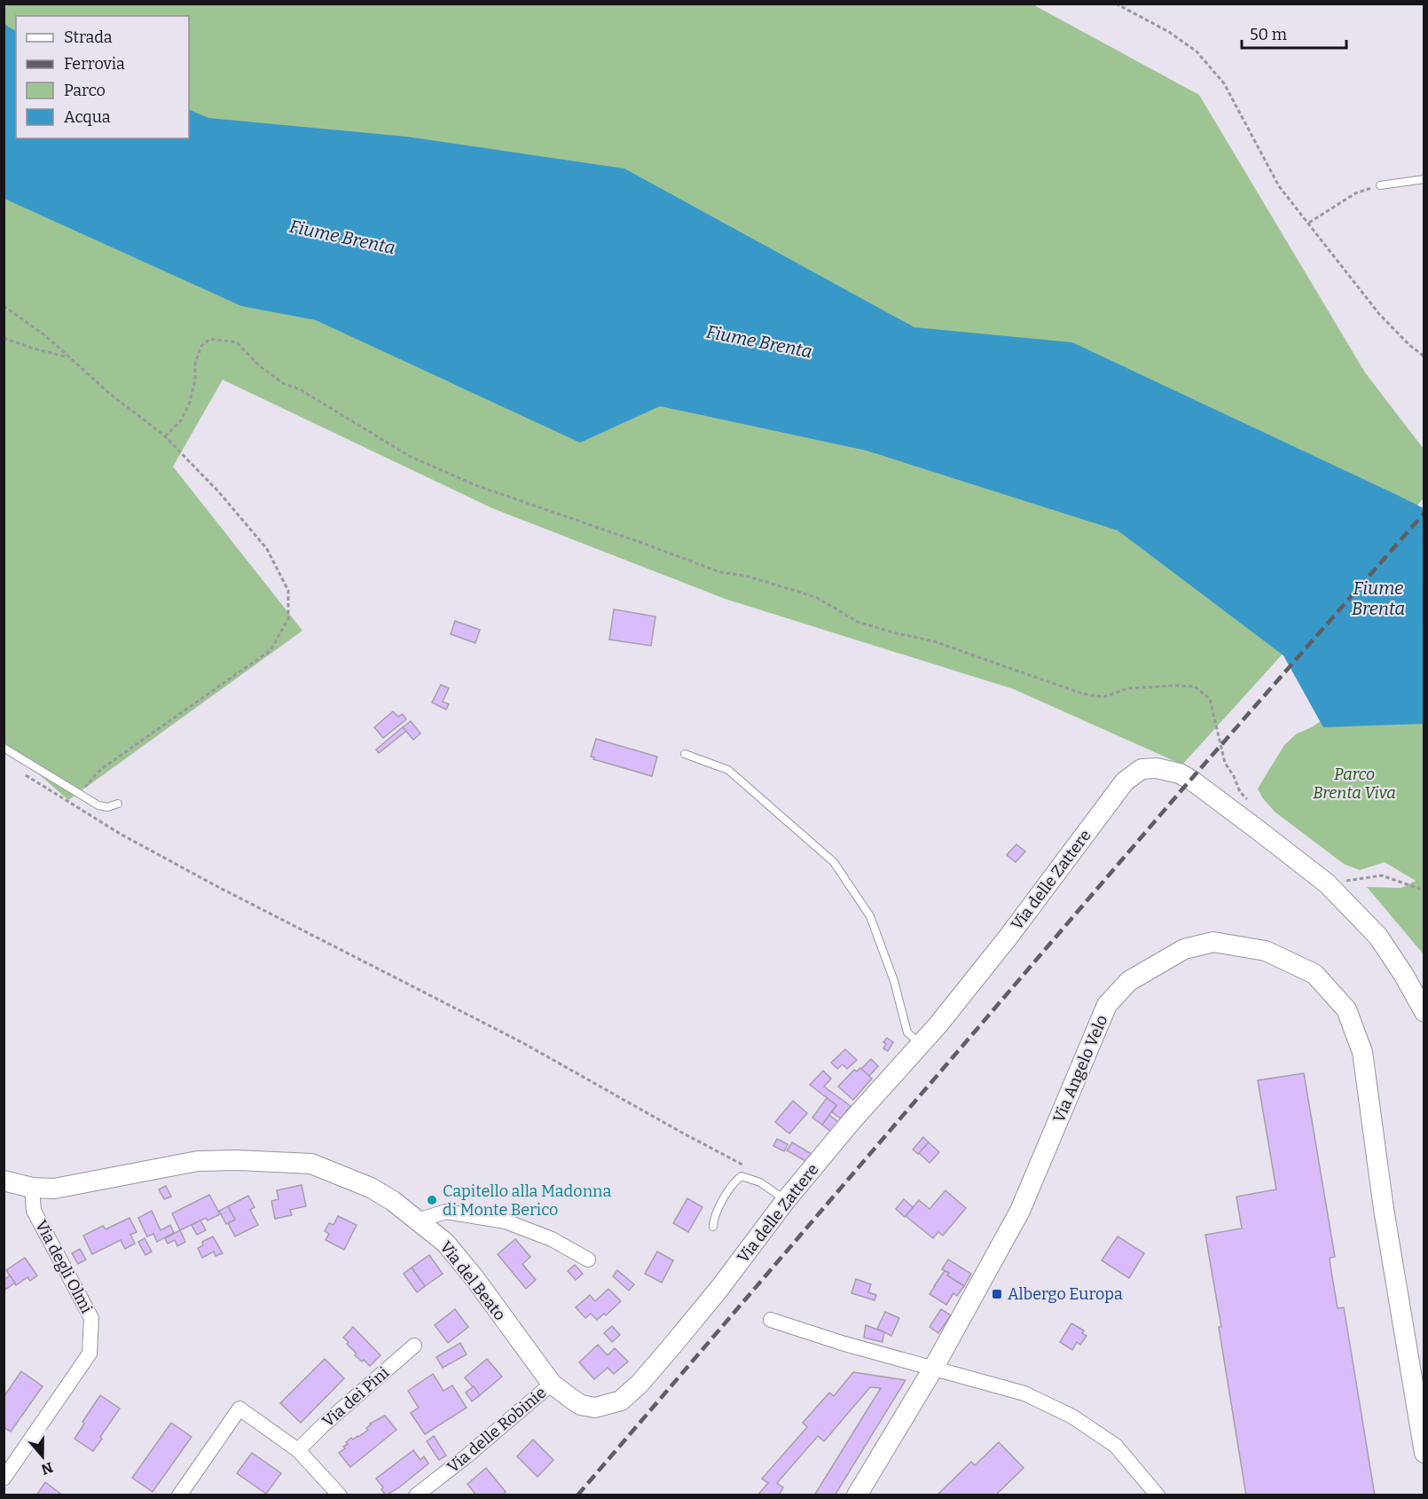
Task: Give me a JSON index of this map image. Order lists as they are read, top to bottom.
{
  "streets": {
    "street": [
      "Via delle Zattere",
      "Via Angelo Velo",
      "Via degli Olmi",
      "Via del Beato",
      "Via dei Pini",
      "Via delle Robinie"
    ]
  },
  "crossings": [
    ["Via delle Zattere", "Via del Beato"],
    ["Via degli Olmi", "Via del Beato"],
    ["Via del Beato", "Via delle Robinie"]
  ],
  "water": ["Fiume Brenta"],
  "parks": ["Parco Brenta Viva"],
  "places": {
    "other": ["Capitello alla Madonna di Monte Berico"],
    "transit": ["Albergo Europa"]
  },
  "legend": [
    "Strada",
    "Ferrovia",
    "Parco",
    "Acqua"
  ],
  "scale_bar": "50 m",
  "north": "bottom"
}
